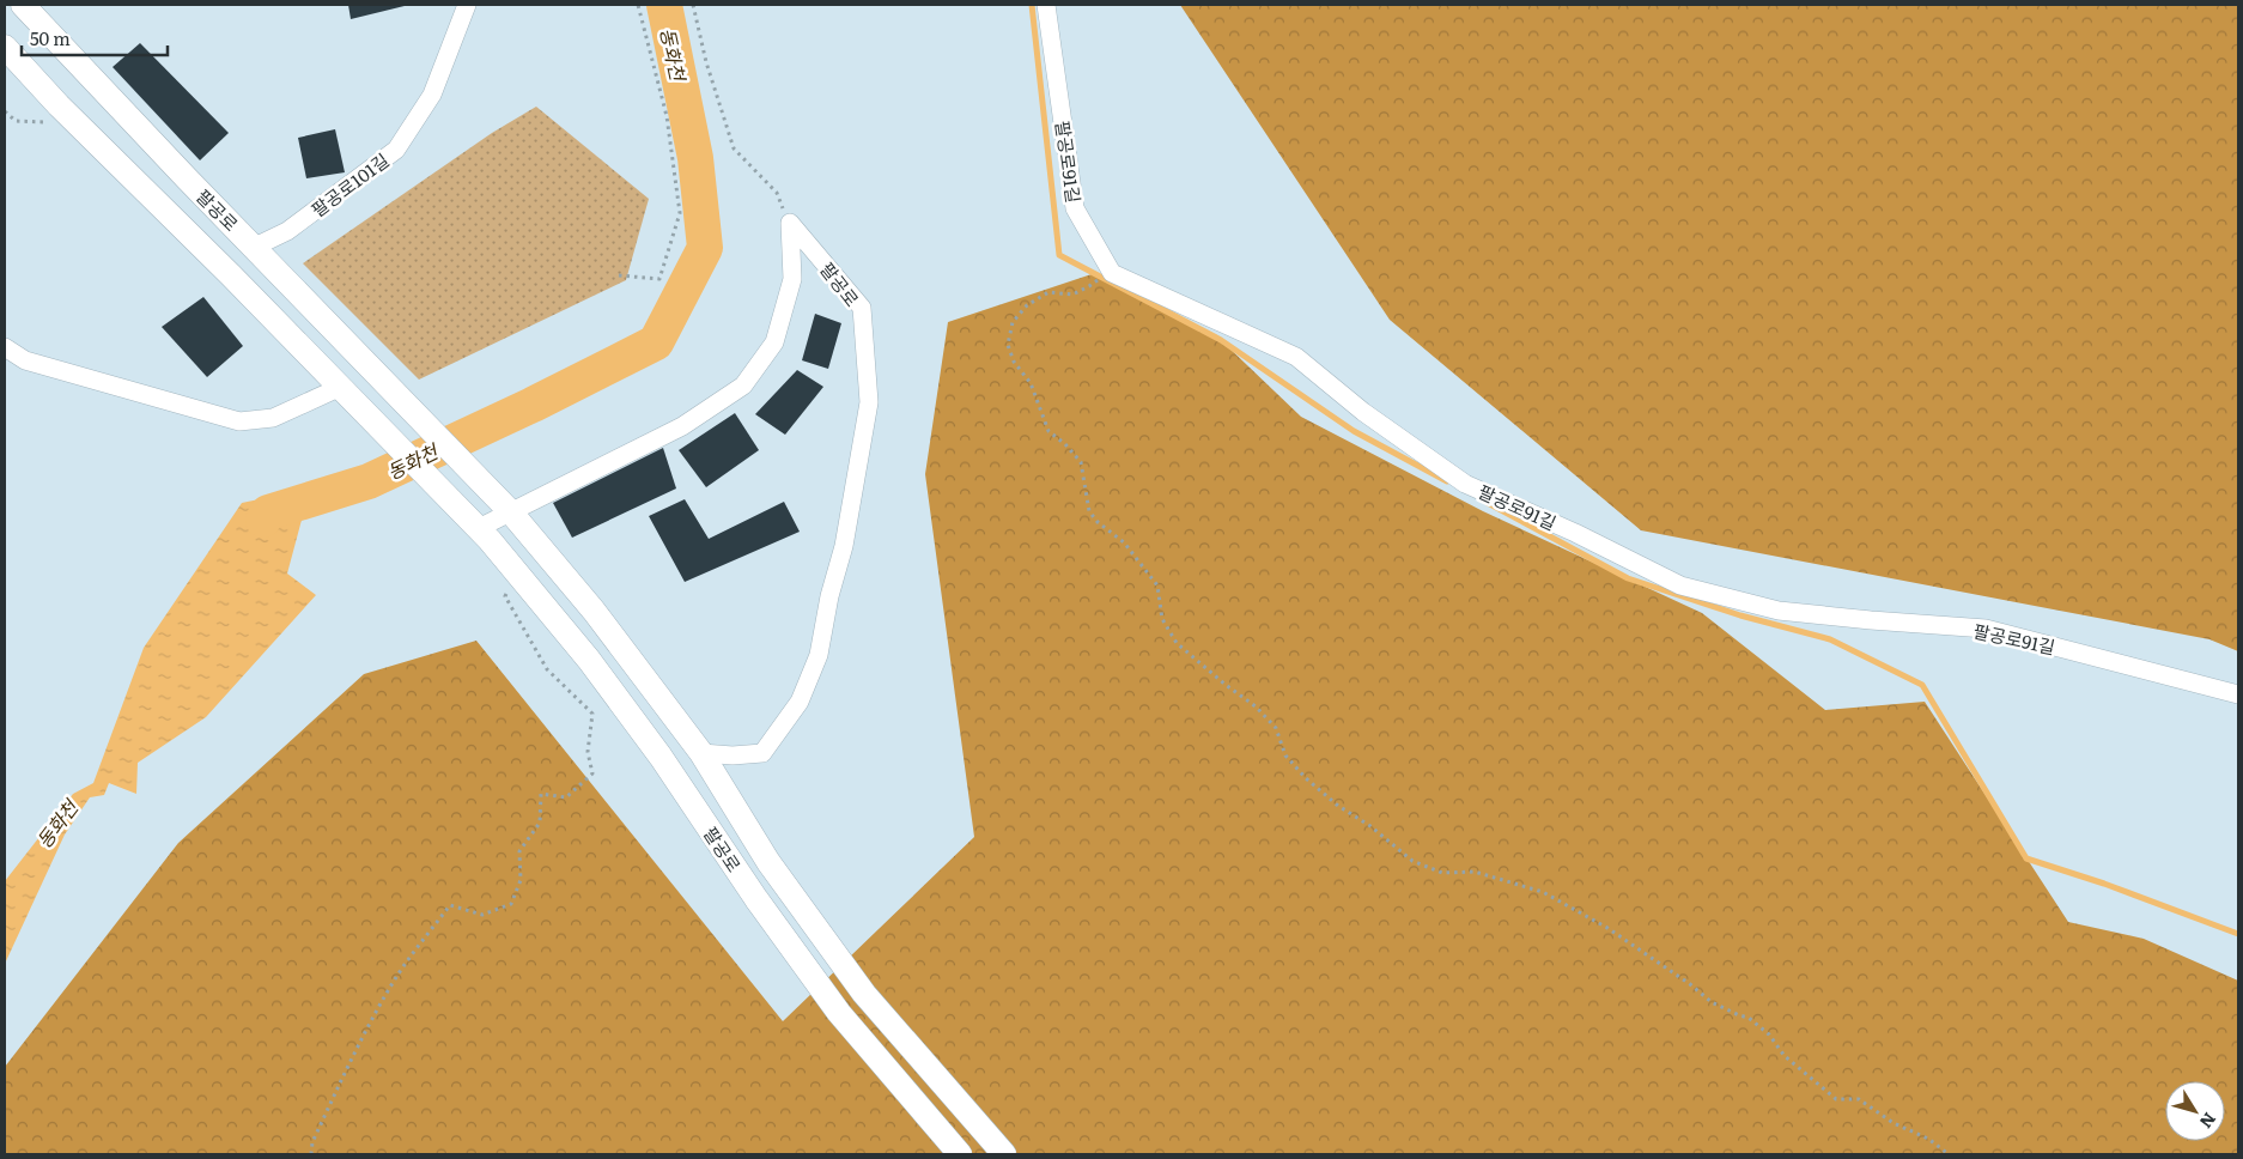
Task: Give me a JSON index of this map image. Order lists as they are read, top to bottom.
{
  "streets": {
    "main road": ["팔공로"],
    "street": ["팔공로91길", "팔공로101길"]
  },
  "crossings": [
    ["팔공로101길", "팔공로"]
  ],
  "water": ["동화천"],
  "scale_bar": "50 m",
  "north": "bottom right"
}
